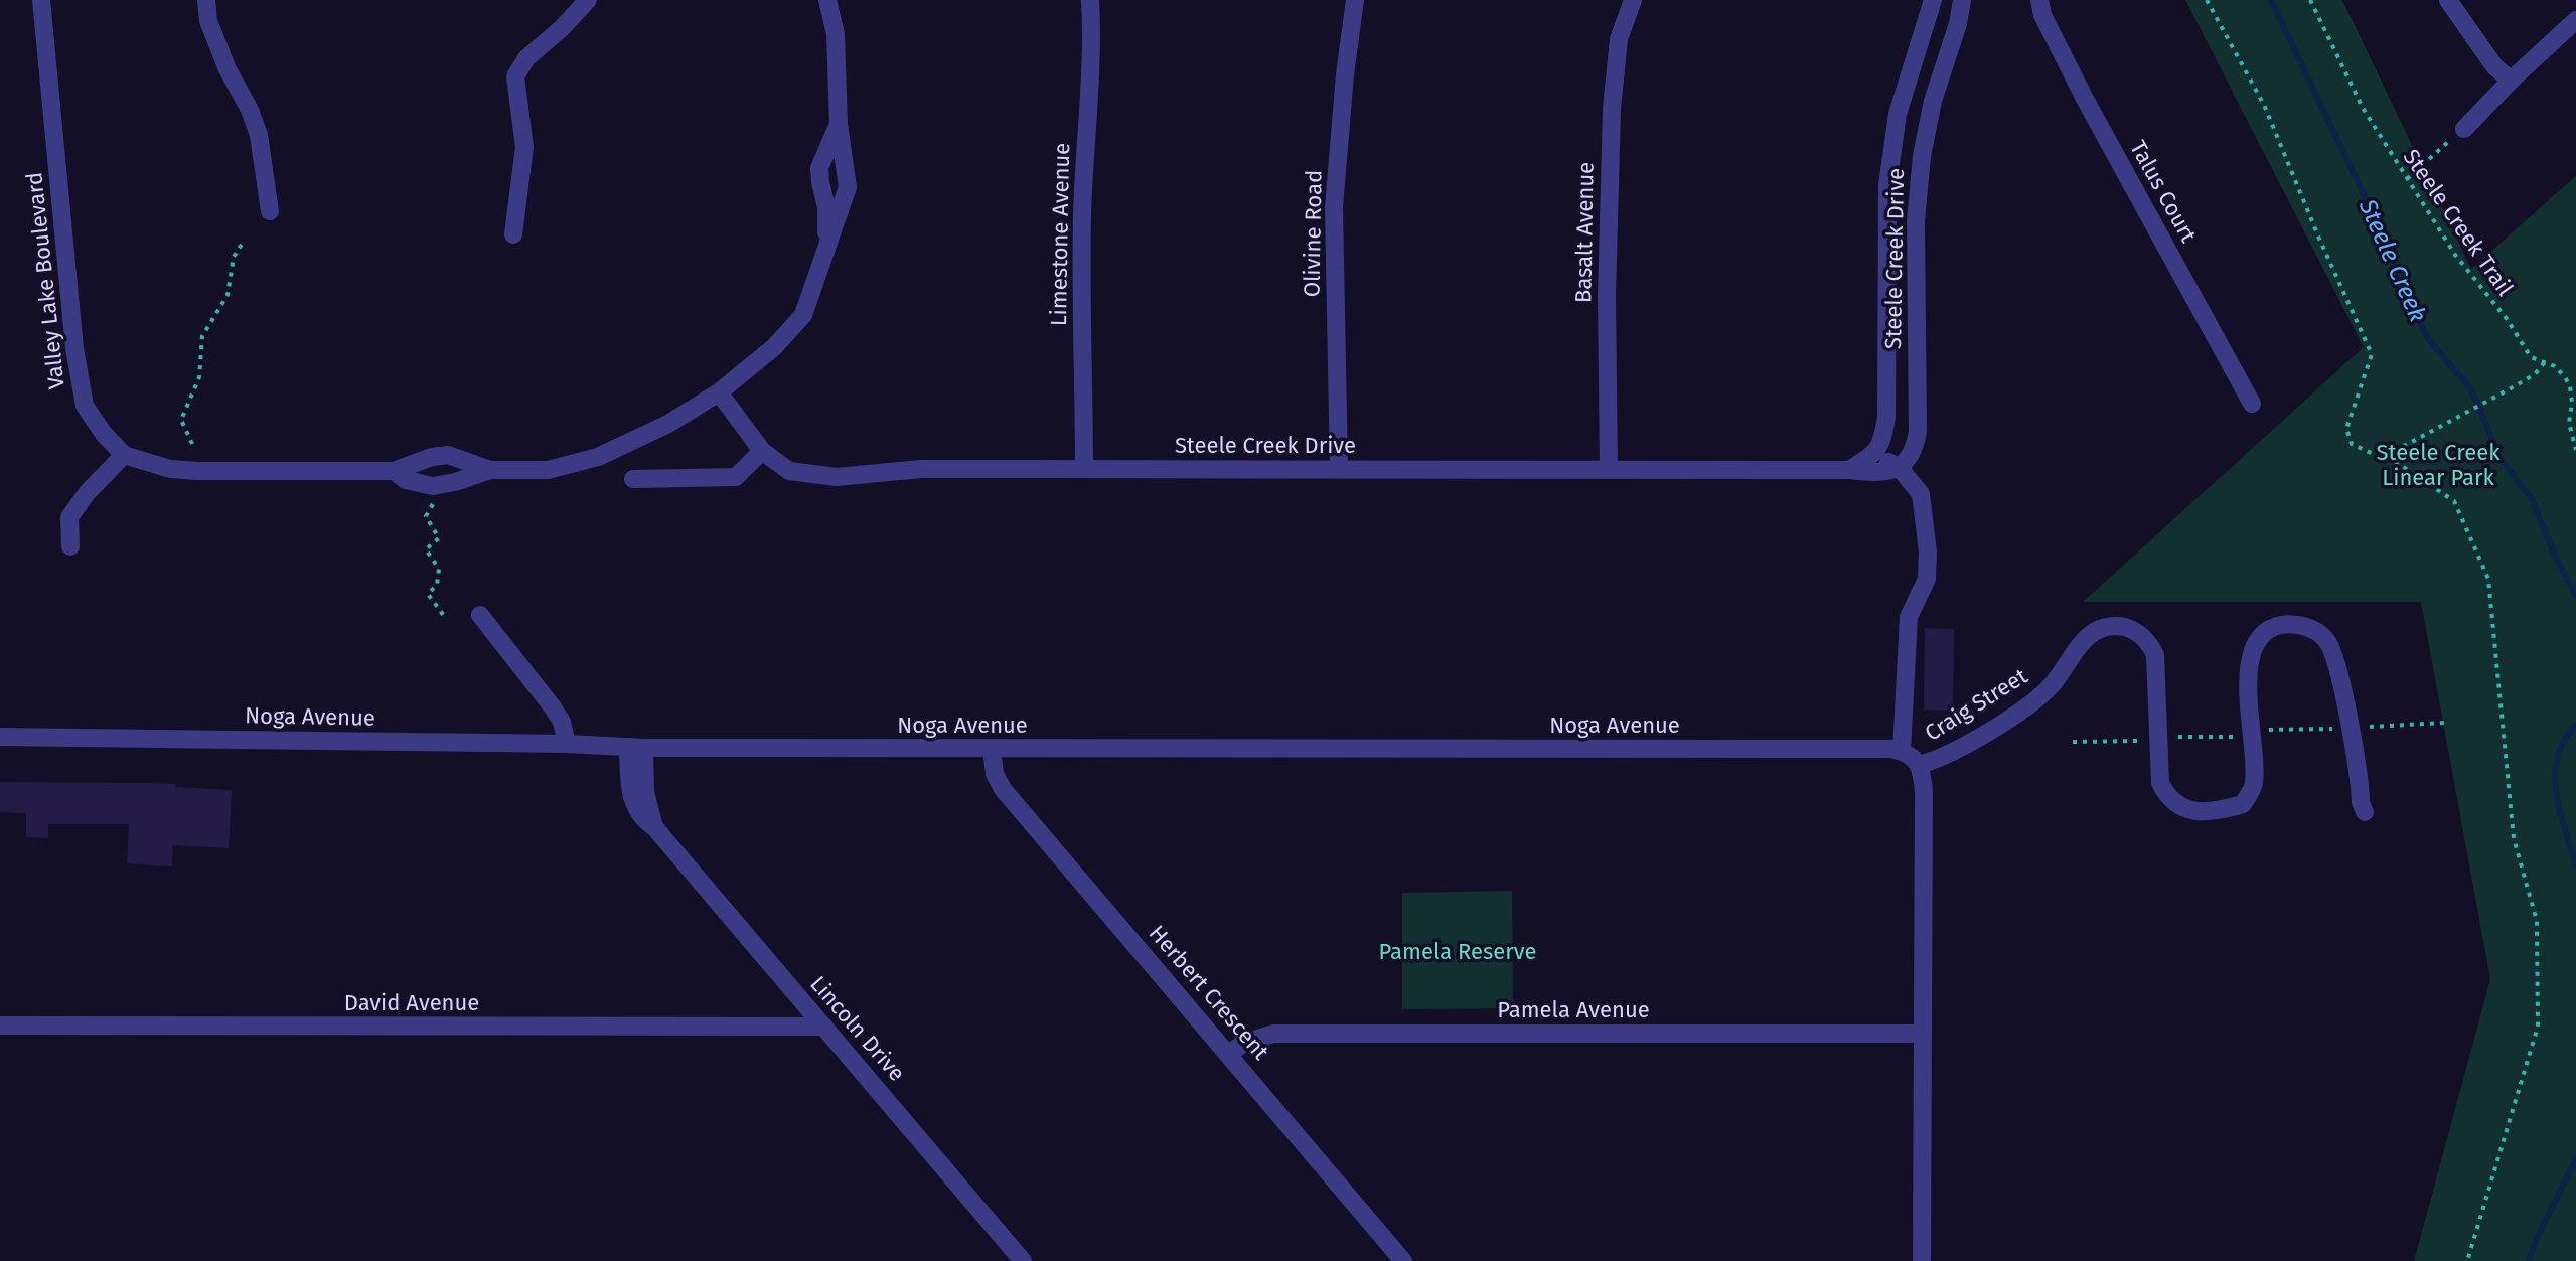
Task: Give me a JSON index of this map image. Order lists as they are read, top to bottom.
{
  "streets": {
    "street": [
      "Talus Court",
      "Basalt Avenue",
      "Olivine Road",
      "Limestone Avenue",
      "Steele Creek Drive",
      "Valley Lake Boulevard",
      "Craig Street",
      "Noga Avenue",
      "Herbert Crescent",
      "David Avenue",
      "Pamela Avenue",
      "Lincoln Drive"
    ],
    "path": ["Steele Creek Trail"]
  },
  "crossings": [
    ["Basalt Avenue", "Steele Creek Drive"],
    ["Olivine Road", "Steele Creek Drive"],
    ["Limestone Avenue", "Steele Creek Drive"],
    ["Craig Street", "Pamela Avenue"],
    ["Noga Avenue", "Herbert Crescent"],
    ["Noga Avenue", "Lincoln Drive"],
    ["Herbert Crescent", "Pamela Avenue"],
    ["David Avenue", "Lincoln Drive"]
  ],
  "water": ["Steele Creek"],
  "parks": ["Steele Creek Linear Park", "Pamela Reserve"]
}
